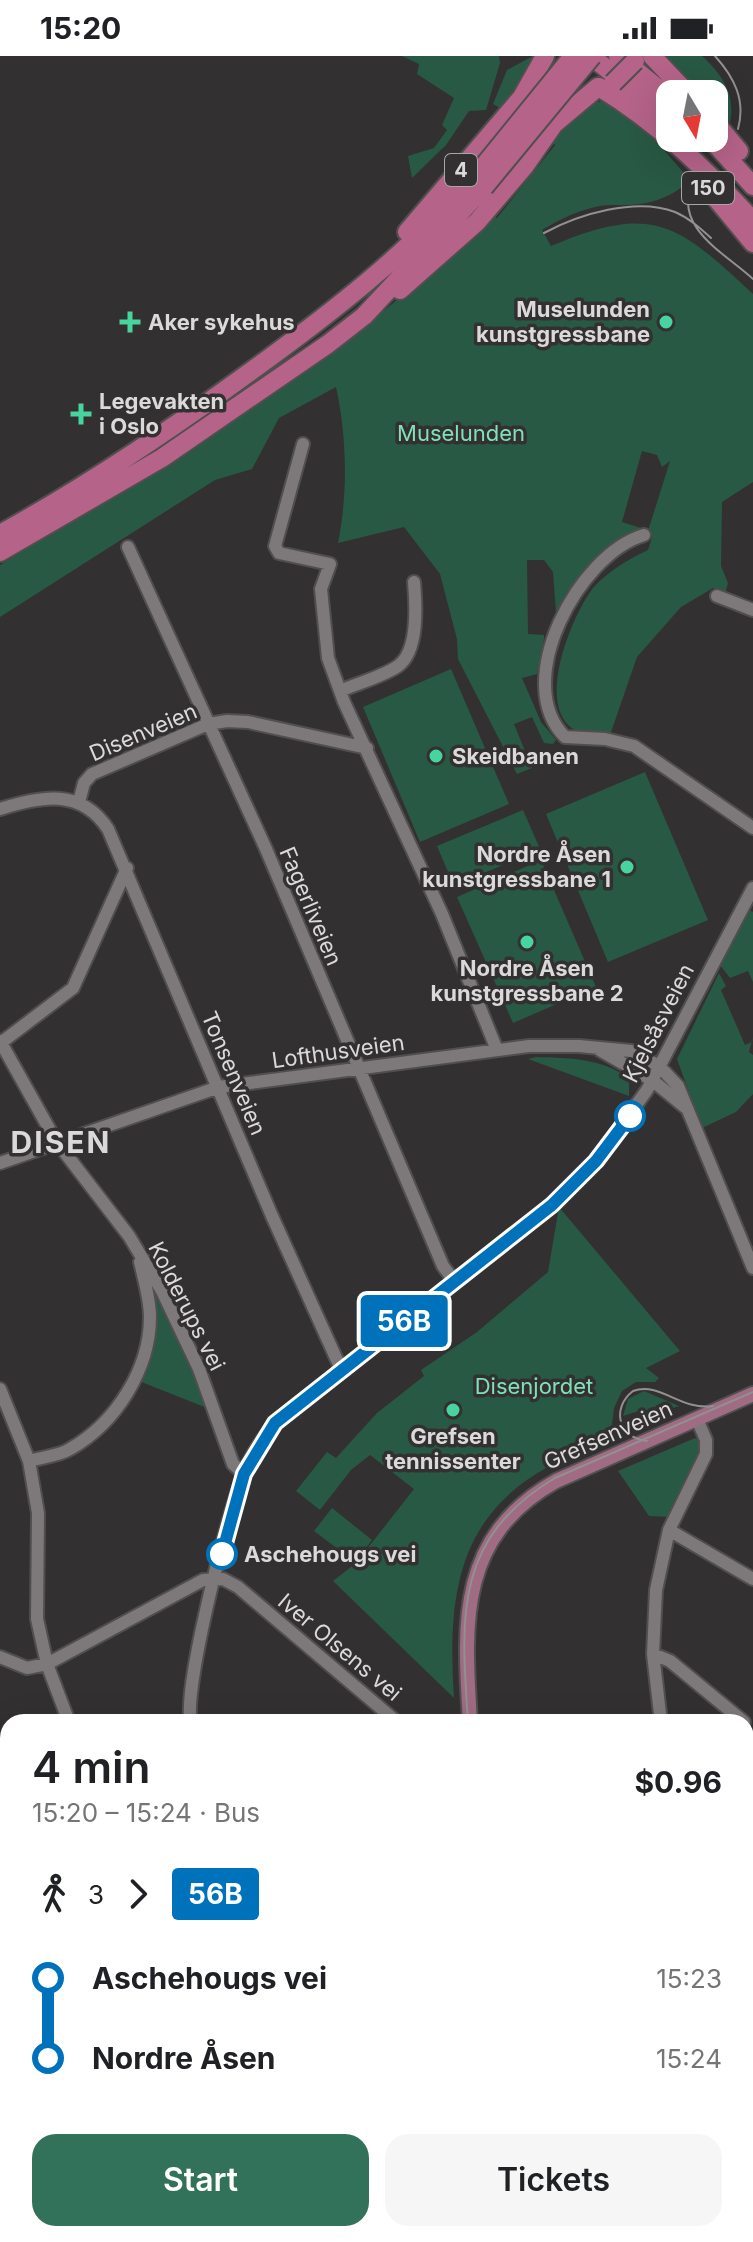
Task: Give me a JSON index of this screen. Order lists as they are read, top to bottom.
{
  "streets": {
    "highway": ["4", "150"],
    "main road": ["Grefsenveien"],
    "street": [
      "Disenveien",
      "Fagerliveien",
      "Kjelsåsveien",
      "Lofthusveien",
      "Tonsenveien",
      "Kolderups vei",
      "Iver Olsens vei"
    ]
  },
  "crossings": [
    ["4", "150"],
    ["Disenveien", "Fagerliveien"],
    ["Disenveien", "Tonsenveien"],
    ["Fagerliveien", "Kjelsåsveien"],
    ["Fagerliveien", "Lofthusveien"],
    ["Kjelsåsveien", "Lofthusveien"],
    ["Kjelsåsveien", "Tonsenveien"],
    ["Kjelsåsveien", "Kolderups vei"],
    ["Kjelsåsveien", "Iver Olsens vei"],
    ["Lofthusveien", "Tonsenveien"],
    ["Lofthusveien", "Kolderups vei"],
    ["Tonsenveien", "Kolderups vei"]
  ],
  "districts": ["DISEN"],
  "parks": ["Muselunden", "Disenjordet"],
  "places": {
    "health": ["Aker sykehus", "Legevakten i Oslo"],
    "other": [
      "Muselunden kunstgressbane",
      "Skeidbanen",
      "Nordre Åsen kunstgressbane 1",
      "Nordre Åsen kunstgressbane 2",
      "Grefsen tennissenter",
      "Aschehougs vei"
    ]
  },
  "lines": ["bus line 56B"],
  "north": "bottom",
  "page": {
    "status": "15:20",
    "on_map": "56B",
    "heading": ["4 min", "15:20 – 15:24 · Bus", "$0.96"],
    "legs": ["3", "56B"],
    "list": [
      {
        "name": "Aschehougs vei",
        "value": "15:23"
      },
      {
        "name": "Nordre Åsen",
        "value": "15:24"
      }
    ],
    "buttons": ["Start", "Tickets"]
  }
}
